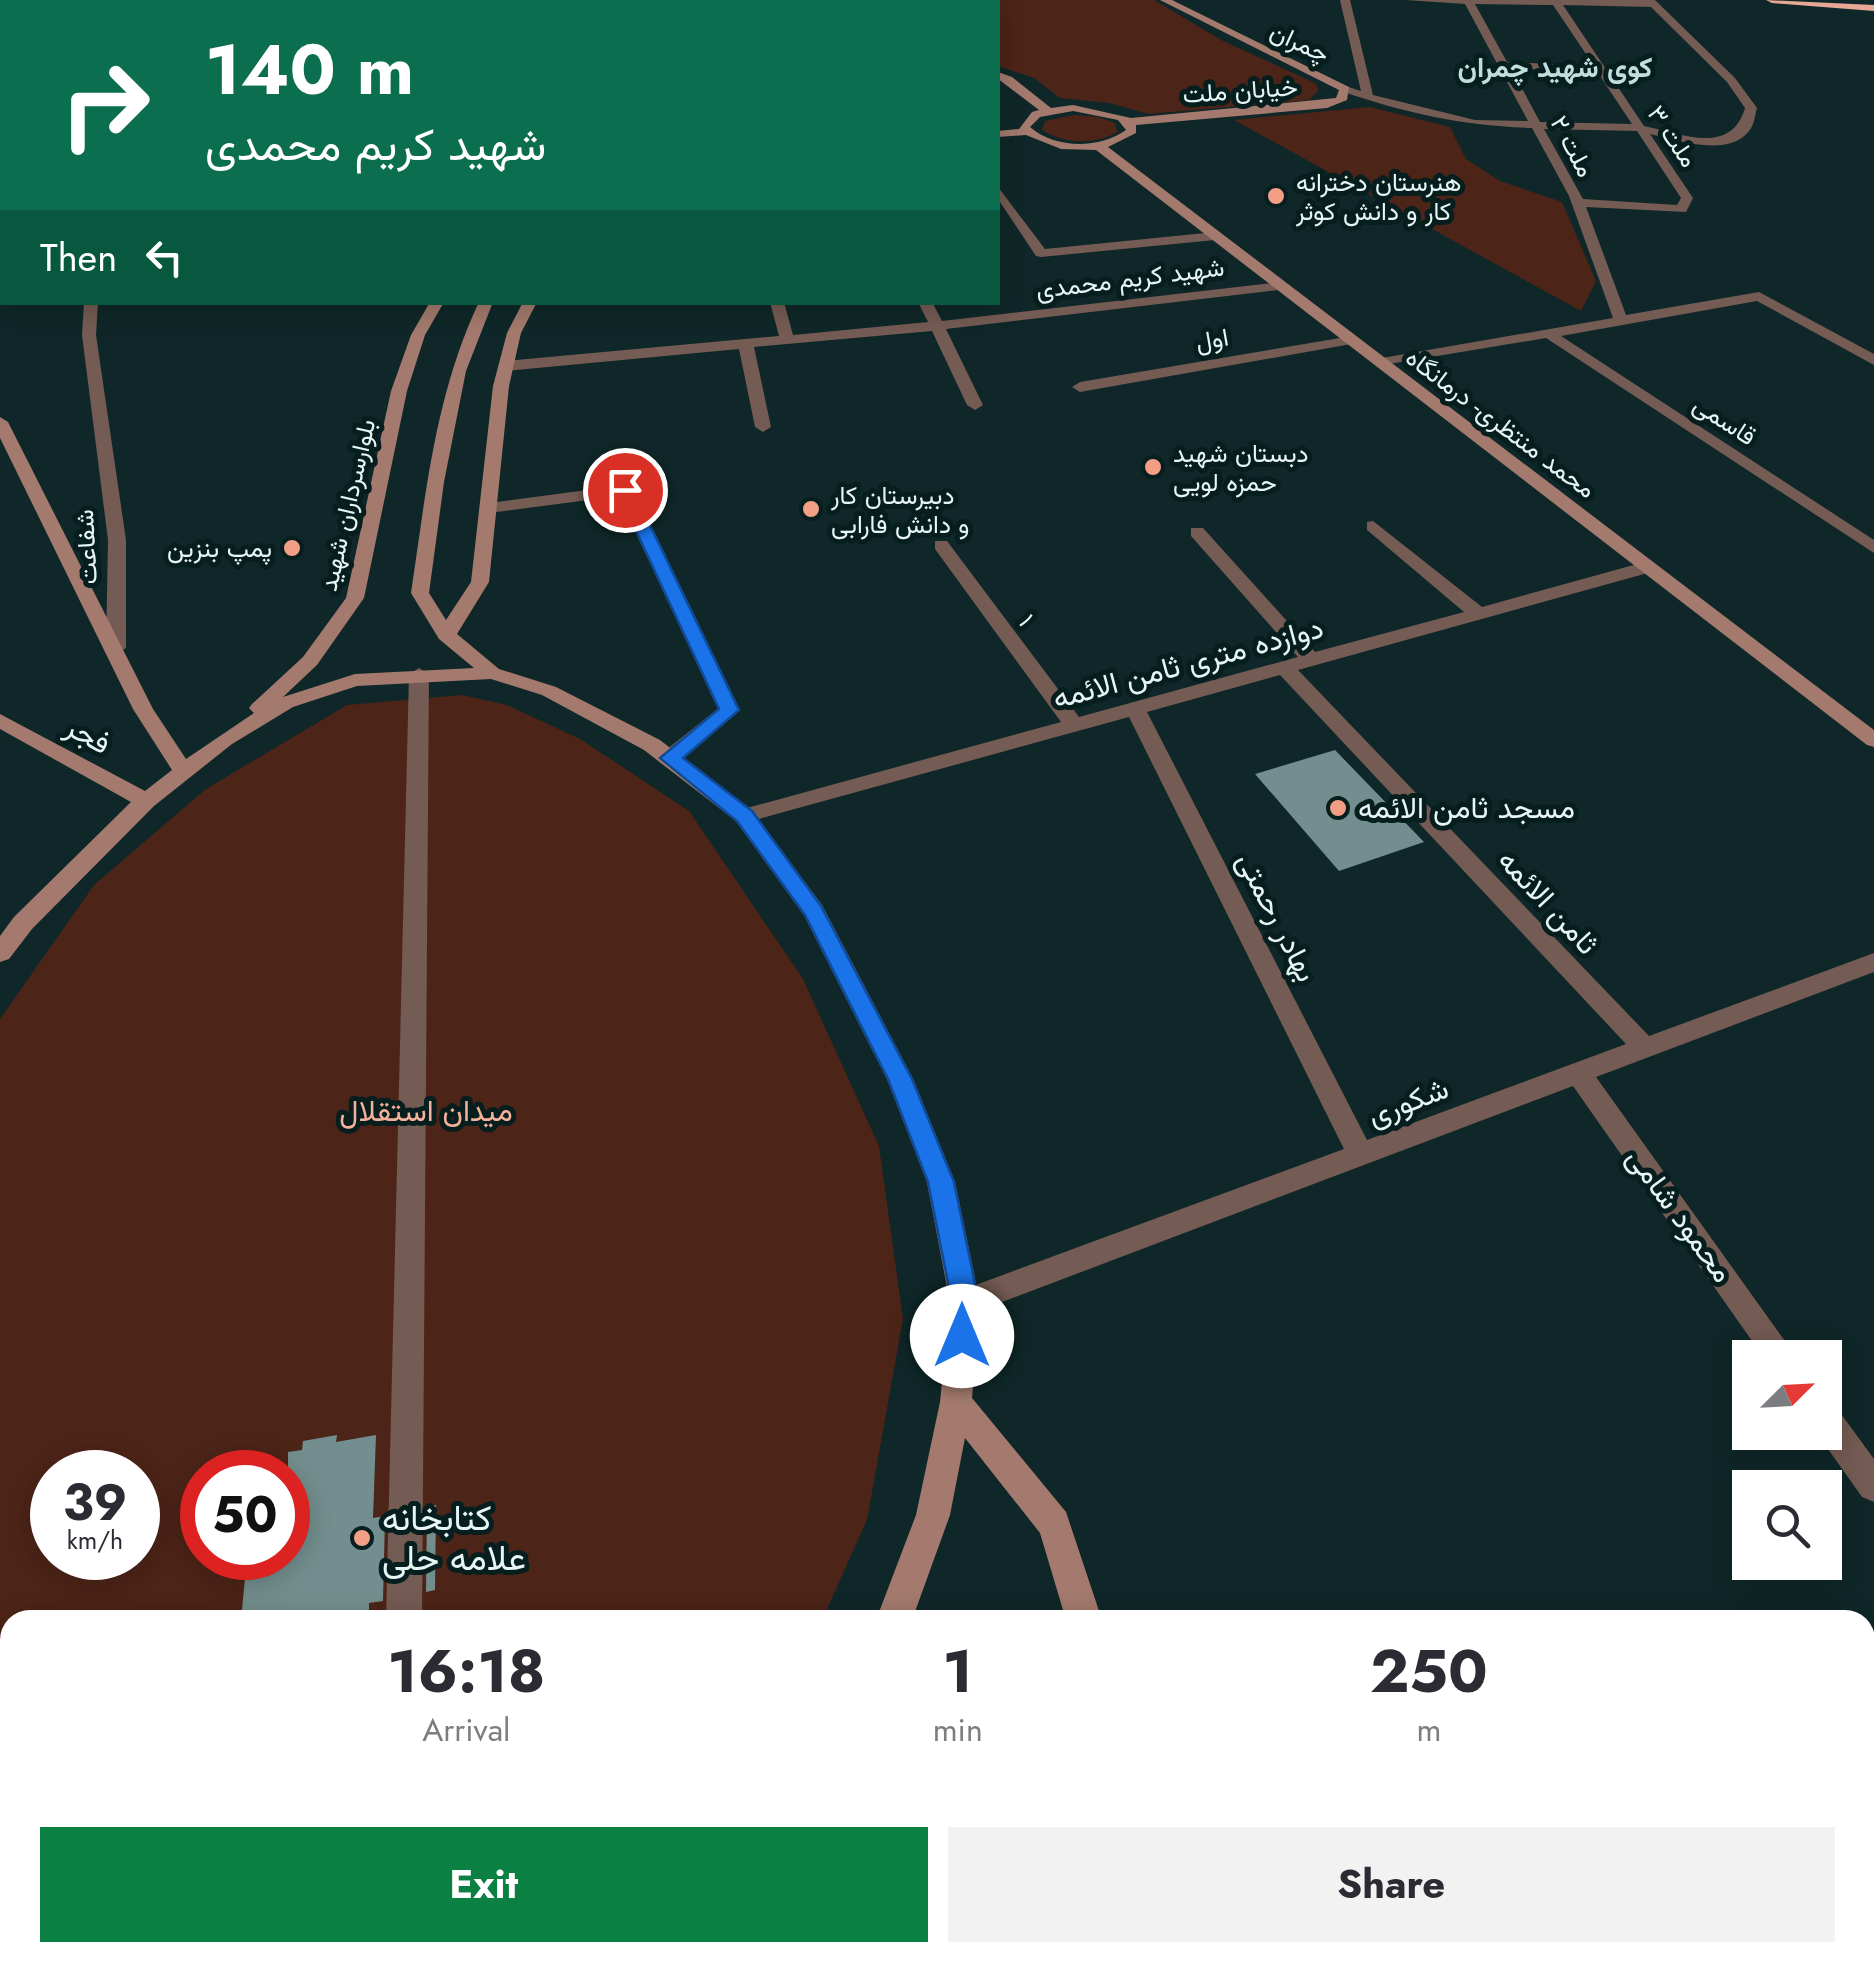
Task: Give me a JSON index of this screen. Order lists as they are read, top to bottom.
{
  "streets": {
    "main road": [
      "چمران",
      "خیابان ملت",
      "محمد منتظری- درمانگاه",
      "بلوارسرداران شهید",
      "شفاعت",
      "فجر"
    ],
    "street": [
      "ملت ۳",
      "ملت ۲",
      "شهید کریم محمدی",
      "اول",
      "قاسمی",
      "۱",
      "دوازده متری ثامن الائمه",
      "ثامن الائمه",
      "بهادر رحمتی",
      "شکوری",
      "محمود شامی"
    ]
  },
  "crossings": [
    ["چمران", "خیابان ملت"],
    ["ملت ۳", "ملت ۲"],
    ["شهید کریم محمدی", "محمد منتظری- درمانگاه"],
    ["اول", "محمد منتظری- درمانگاه"],
    ["محمد منتظری- درمانگاه", "دوازده متری ثامن الائمه"],
    ["۱", "دوازده متری ثامن الائمه"],
    ["دوازده متری ثامن الائمه", "ثامن الائمه"],
    ["دوازده متری ثامن الائمه", "بهادر رحمتی"],
    ["ثامن الائمه", "شکوری"],
    ["بهادر رحمتی", "شکوری"],
    ["شکوری", "محمود شامی"]
  ],
  "districts": ["کوی شهید چمران"],
  "parks": ["میدان استقلال"],
  "places": [
    "هنرستان دخترانه کار و دانش کوثر",
    "دبستان شهید حمزه لویی",
    "دبیرستان کار و دانش فارابی",
    "پمپ بنزین",
    "مسجد ثامن الائمه",
    "کتابخانه علامه حلی"
  ],
  "north": "top right",
  "page": {
    "turn": ["140 m", "شهید کریم محمدی"],
    "then": "Then",
    "speed": "39 km/h",
    "limit": "50",
    "eta": [
      "16:18",
      "Arrival",
      "1",
      "min",
      "250",
      "m"
    ],
    "buttons": ["Exit", "Share"]
  }
}
